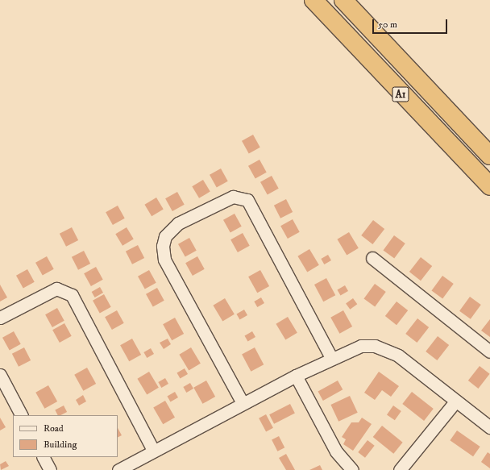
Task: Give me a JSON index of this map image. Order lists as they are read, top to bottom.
{
  "streets": {
    "highway": ["A1"]
  },
  "legend": ["Road", "Building"],
  "scale_bar": "50 m"
}
